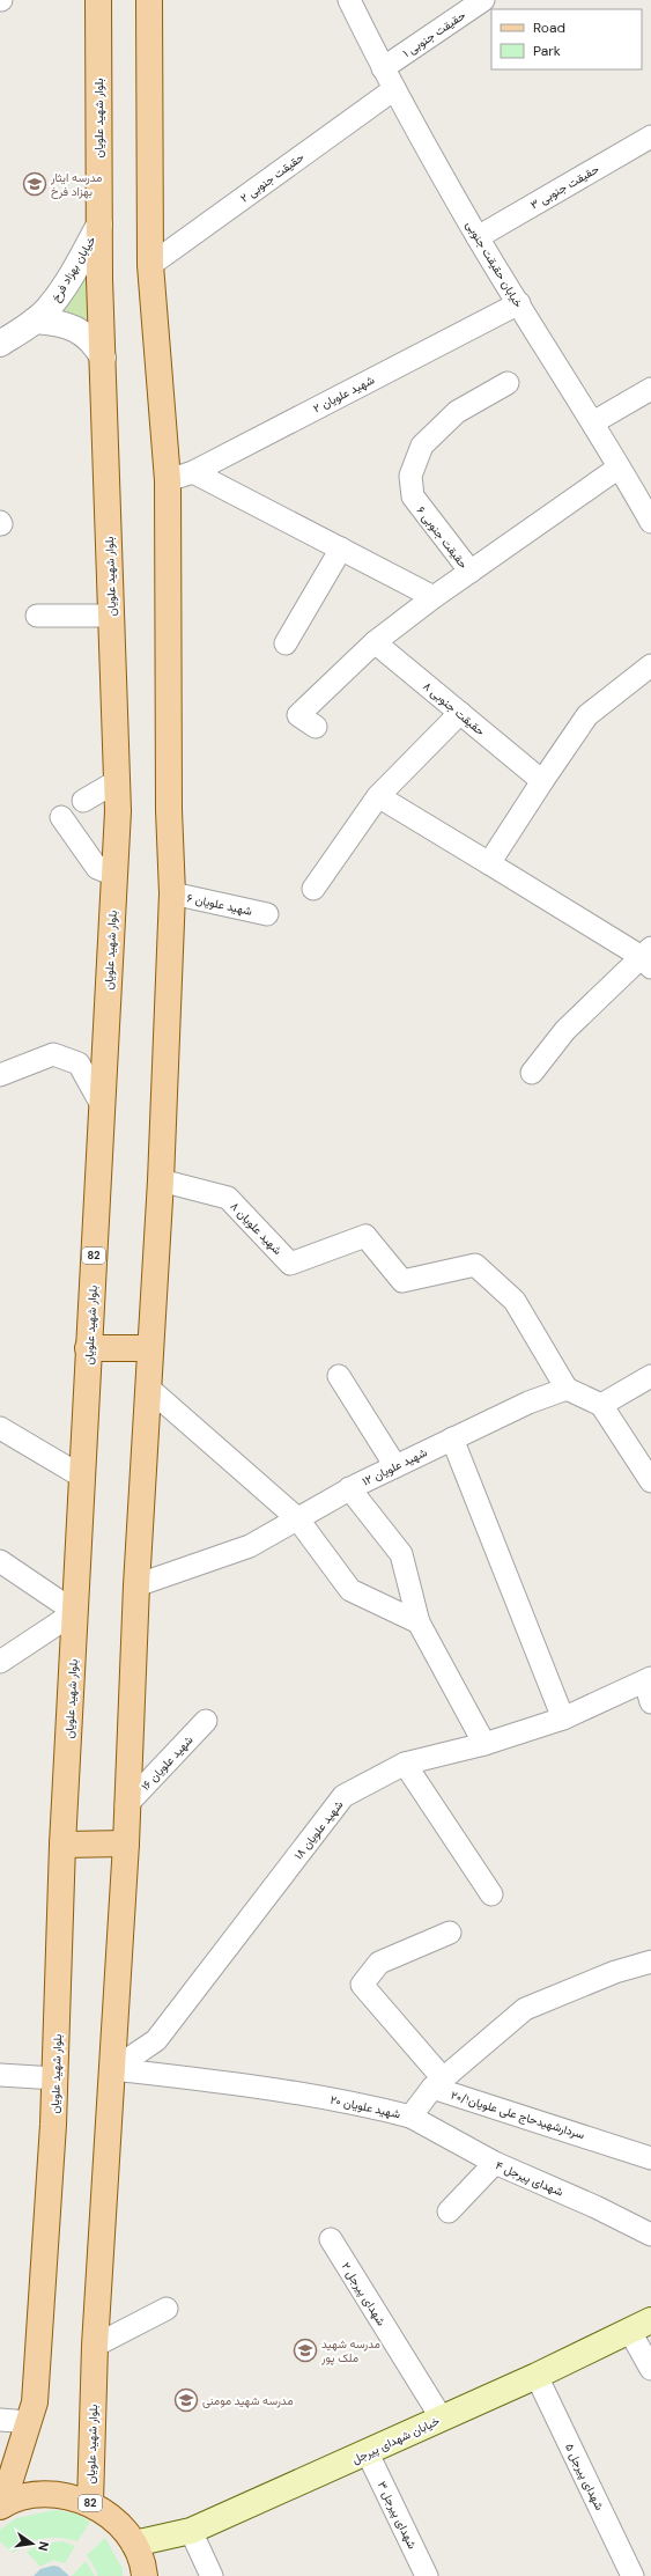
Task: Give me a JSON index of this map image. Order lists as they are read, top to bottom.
{
  "streets": {
    "main road": ["بلوار شهید علویان", "82", "خیابان شهدای پیرجل"],
    "street": [
      "حقیقت جنوبی ۱",
      "حقیقت جنوبی ۲",
      "حقیقت جنوبی ۳",
      "خیابان حقیقت جنوبی",
      "خیابان بهزاد فرخ",
      "شهید علویان ۲",
      "حقیقت جنوبی ۶",
      "حقیقت جنوبی ۸",
      "شهید علویان ۶",
      "شهید علویان ۸",
      "شهید علویان ۱۲",
      "شهید علویان ۱۶",
      "شهید علویان ۱۸",
      "شهید علویان ۲۰",
      "سردارشهیدحاج علی علویان۲۰/۱",
      "شهدای پیرجل ۴",
      "شهدای پیرجل ۲",
      "شهدای پیرجل ۵",
      "شهدای پیرجل ۳"
    ]
  },
  "crossings": [
    ["حقیقت جنوبی ۱", "خیابان حقیقت جنوبی"],
    ["بلوار شهید علویان", "حقیقت جنوبی ۲"],
    ["بلوار شهید علویان", "خیابان بهزاد فرخ"],
    ["بلوار شهید علویان", "شهید علویان ۲"],
    ["بلوار شهید علویان", "شهید علویان ۶"],
    ["بلوار شهید علویان", "شهید علویان ۸"],
    ["بلوار شهید علویان", "82"],
    ["بلوار شهید علویان", "شهید علویان ۱۲"],
    ["بلوار شهید علویان", "شهید علویان ۱۶"],
    ["بلوار شهید علویان", "شهید علویان ۱۸"],
    ["بلوار شهید علویان", "شهید علویان ۲۰"],
    ["حقیقت جنوبی ۲", "خیابان حقیقت جنوبی"],
    ["حقیقت جنوبی ۳", "خیابان حقیقت جنوبی"],
    ["خیابان حقیقت جنوبی", "شهید علویان ۲"],
    ["شهید علویان ۸", "شهید علویان ۱۲"],
    ["82", "خیابان شهدای پیرجل"],
    ["شهید علویان ۱۸", "شهید علویان ۲۰"],
    ["شهید علویان ۲۰", "سردارشهیدحاج علی علویان۲۰/۱"],
    ["شهید علویان ۲۰", "شهدای پیرجل ۴"],
    ["شهدای پیرجل ۲", "خیابان شهدای پیرجل"],
    ["خیابان شهدای پیرجل", "شهدای پیرجل ۵"],
    ["خیابان شهدای پیرجل", "شهدای پیرجل ۳"]
  ],
  "places": {
    "school or university": ["مدرسه ایثار بهزاد فرخ", "مدرسه شهید ملک پور", "مدرسه شهید مومنی"]
  },
  "legend": ["Road", "Park"],
  "north": "right"
}
